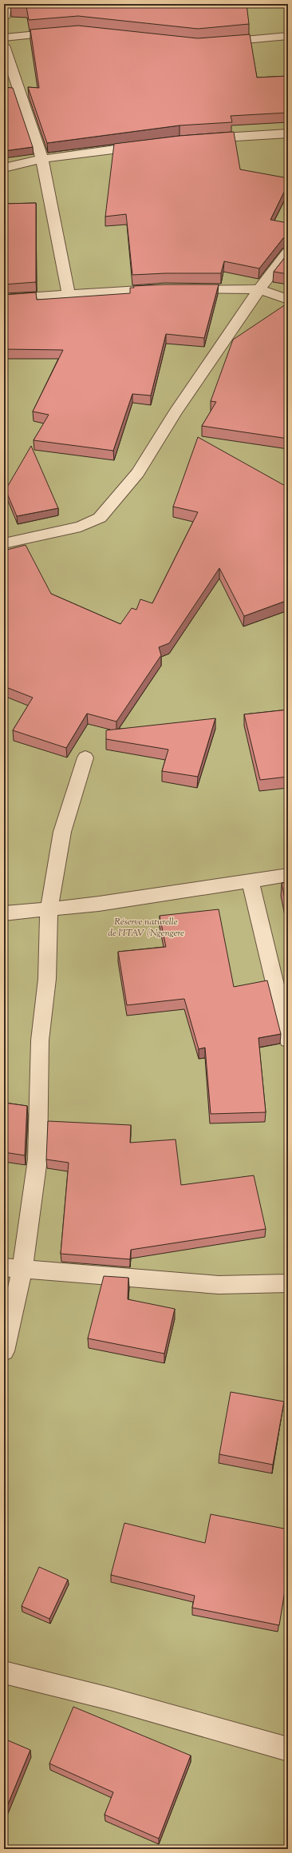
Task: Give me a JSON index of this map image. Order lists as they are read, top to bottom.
{
  "parks": ["Réserve naturelle de l'ITAV (Ngengere"]
}
